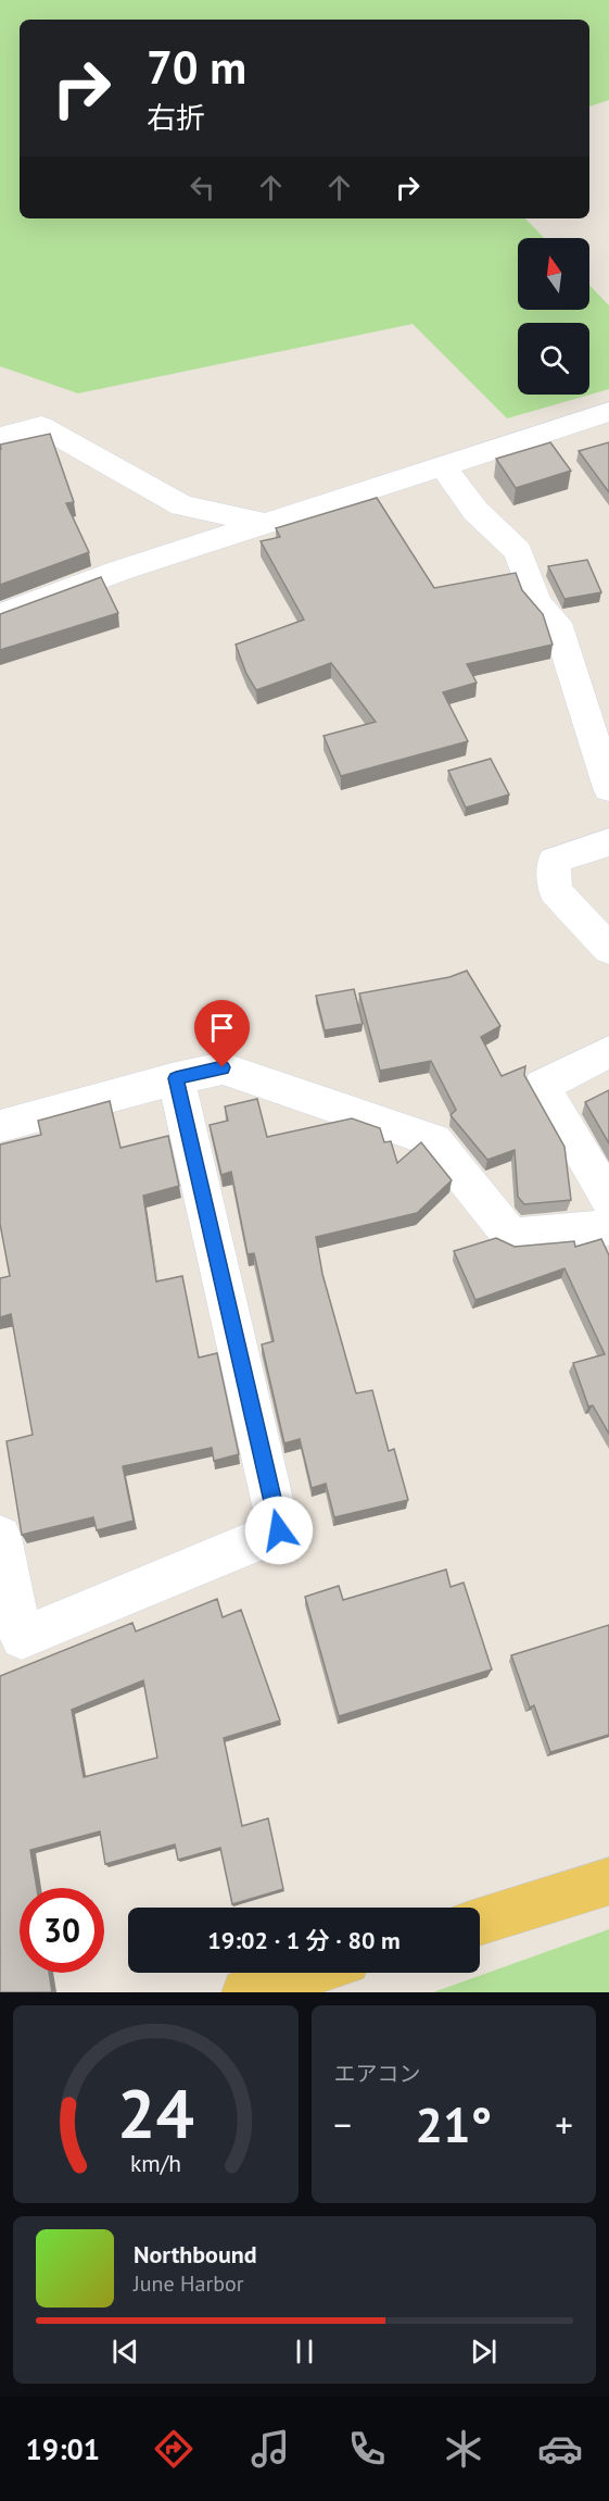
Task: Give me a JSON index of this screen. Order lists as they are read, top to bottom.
{
  "north": "top",
  "page": {
    "turn": ["70 m", "右折"],
    "limit": "30",
    "trip": "19:02 · 1 分 · 80 m",
    "tile": "エアコン",
    "heat": ["−", "21°", "+"],
    "song": ["Northbound", "June Harbor"],
    "tabs": "19:01",
    "gauge": ["24", "km/h"]
  }
}
